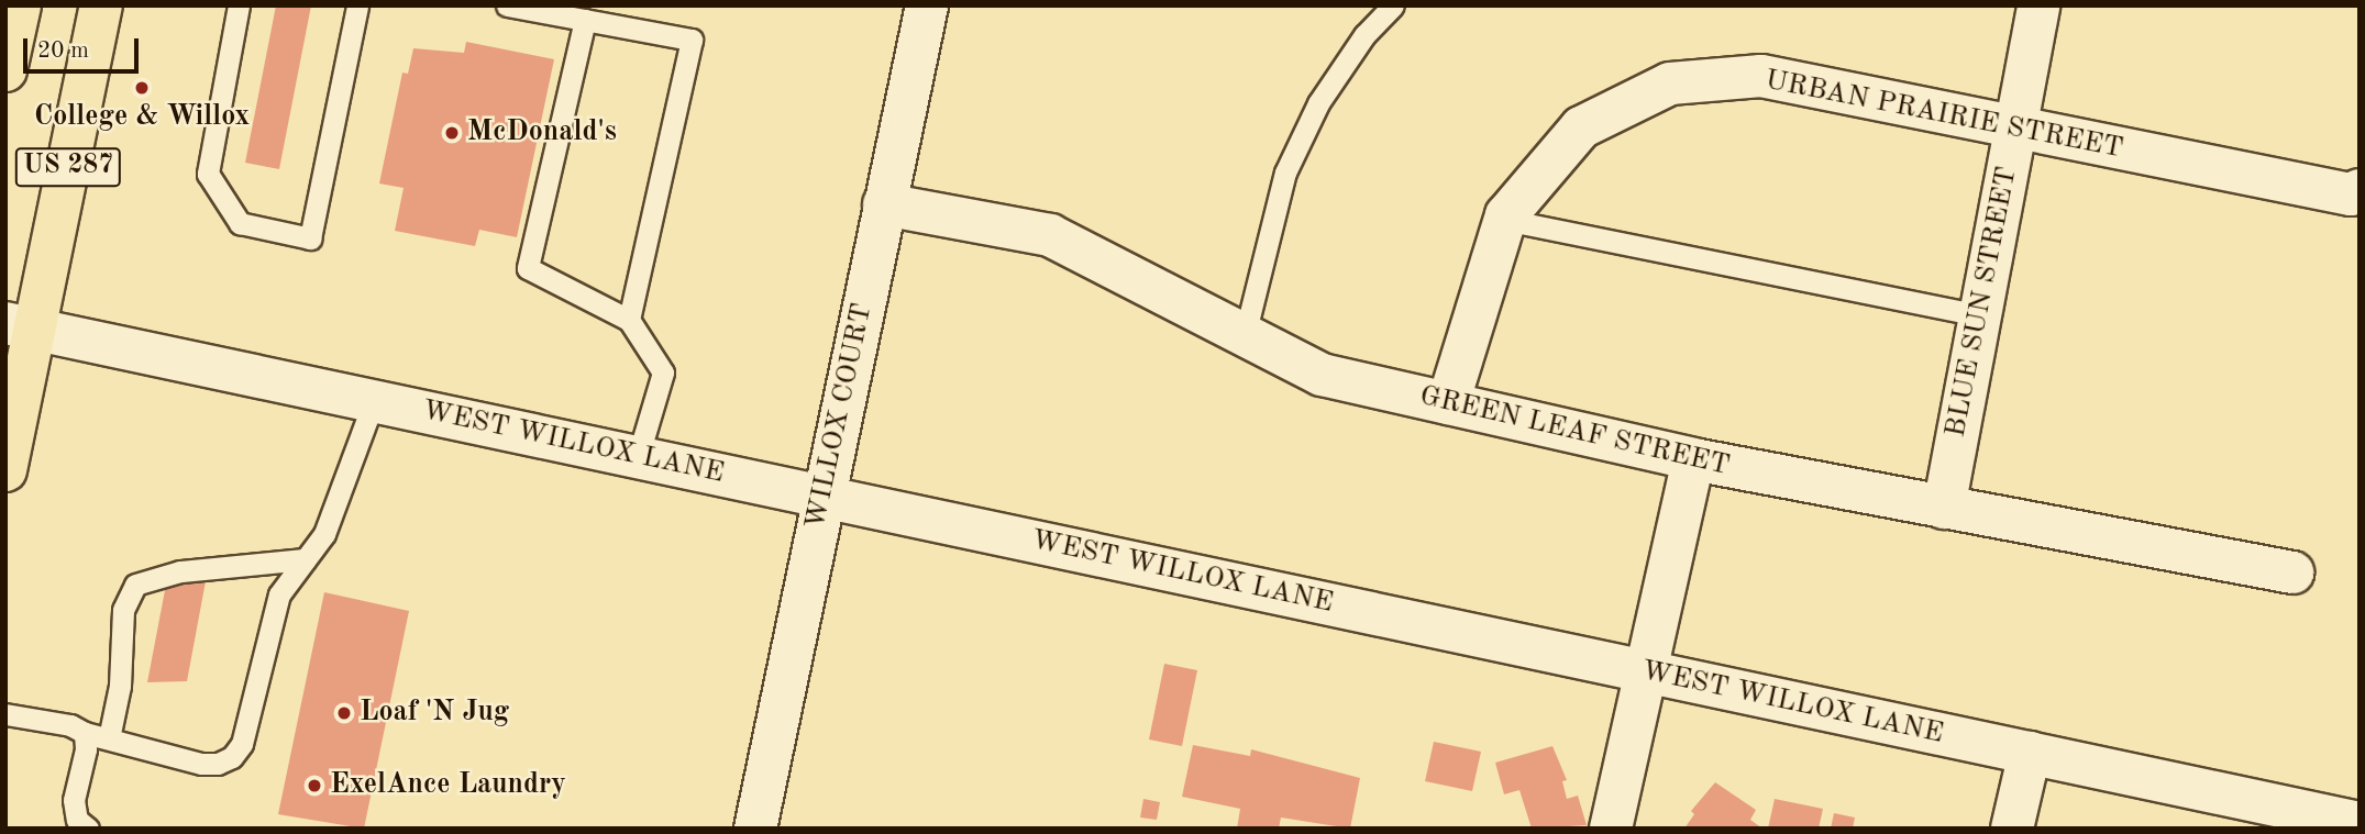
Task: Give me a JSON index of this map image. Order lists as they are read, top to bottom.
{
  "streets": {
    "highway": ["US 287"],
    "street": [
      "URBAN PRAIRIE STREET",
      "BLUE SUN STREET",
      "WILLOX COURT",
      "GREEN LEAF STREET",
      "WEST WILLOX LANE"
    ]
  },
  "crossings": [
    ["URBAN PRAIRIE STREET", "BLUE SUN STREET"],
    ["URBAN PRAIRIE STREET", "GREEN LEAF STREET"],
    ["US 287", "WEST WILLOX LANE"],
    ["BLUE SUN STREET", "GREEN LEAF STREET"],
    ["WILLOX COURT", "GREEN LEAF STREET"],
    ["WILLOX COURT", "WEST WILLOX LANE"]
  ],
  "places": [
    "College & Willox",
    "McDonald's",
    "Loaf 'N Jug",
    "ExelAnce Laundry"
  ],
  "scale_bar": "20 m"
}
